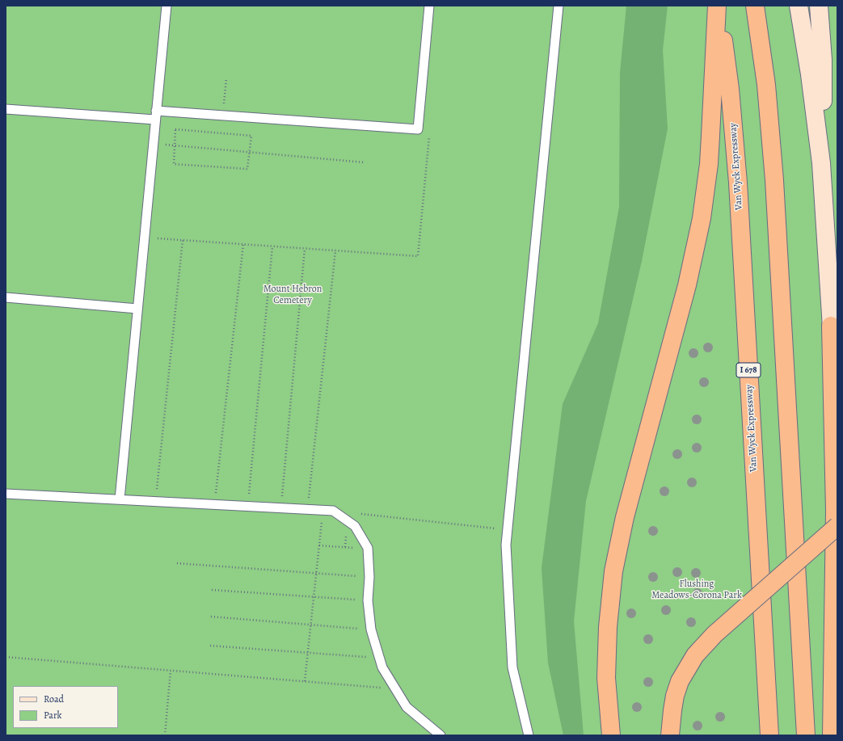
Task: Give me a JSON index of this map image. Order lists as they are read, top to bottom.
{
  "streets": {
    "highway": ["Van Wyck Expressway", "I 678"]
  },
  "parks": ["Mount Hebron Cemetery", "Flushing Meadows-Corona Park"],
  "legend": ["Road", "Park"]
}
